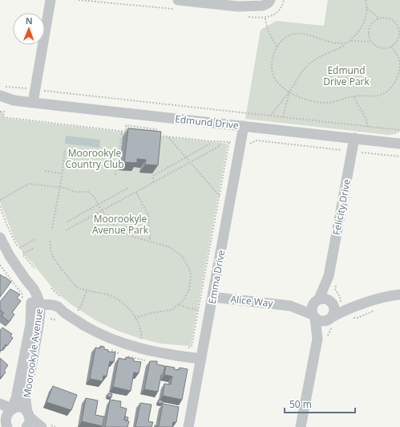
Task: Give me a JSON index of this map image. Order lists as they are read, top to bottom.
{
  "streets": {
    "street": [
      "Edmund Drive",
      "Felicity Drive",
      "Emma Drive",
      "Alice Way",
      "Moorookyle Avenue"
    ]
  },
  "crossings": [
    ["Edmund Drive", "Felicity Drive"],
    ["Edmund Drive", "Emma Drive"],
    ["Felicity Drive", "Alice Way"],
    ["Emma Drive", "Alice Way"]
  ],
  "parks": ["Edmund Drive Park", "Moorookyle Country Club", "Moorookyle Avenue Park"],
  "scale_bar": "50 m",
  "north": "top"
}
